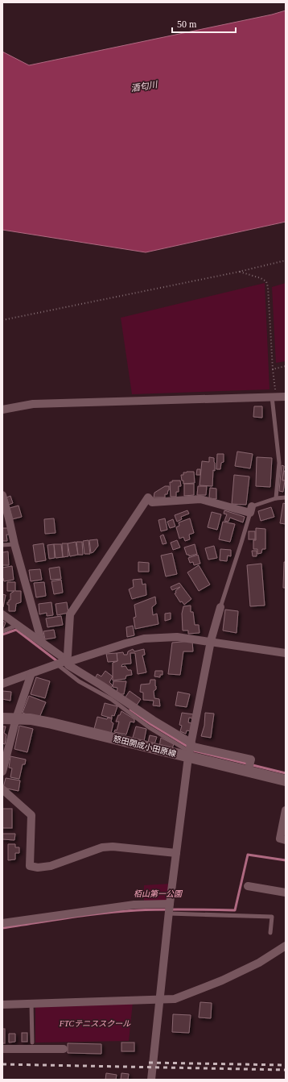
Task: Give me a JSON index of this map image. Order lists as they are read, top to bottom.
{
  "streets": {
    "main road": ["怒田開成小田原線"]
  },
  "water": ["酒匂川"],
  "parks": ["栢山第一公園", "FTCテニススクール"],
  "scale_bar": "50 m"
}
